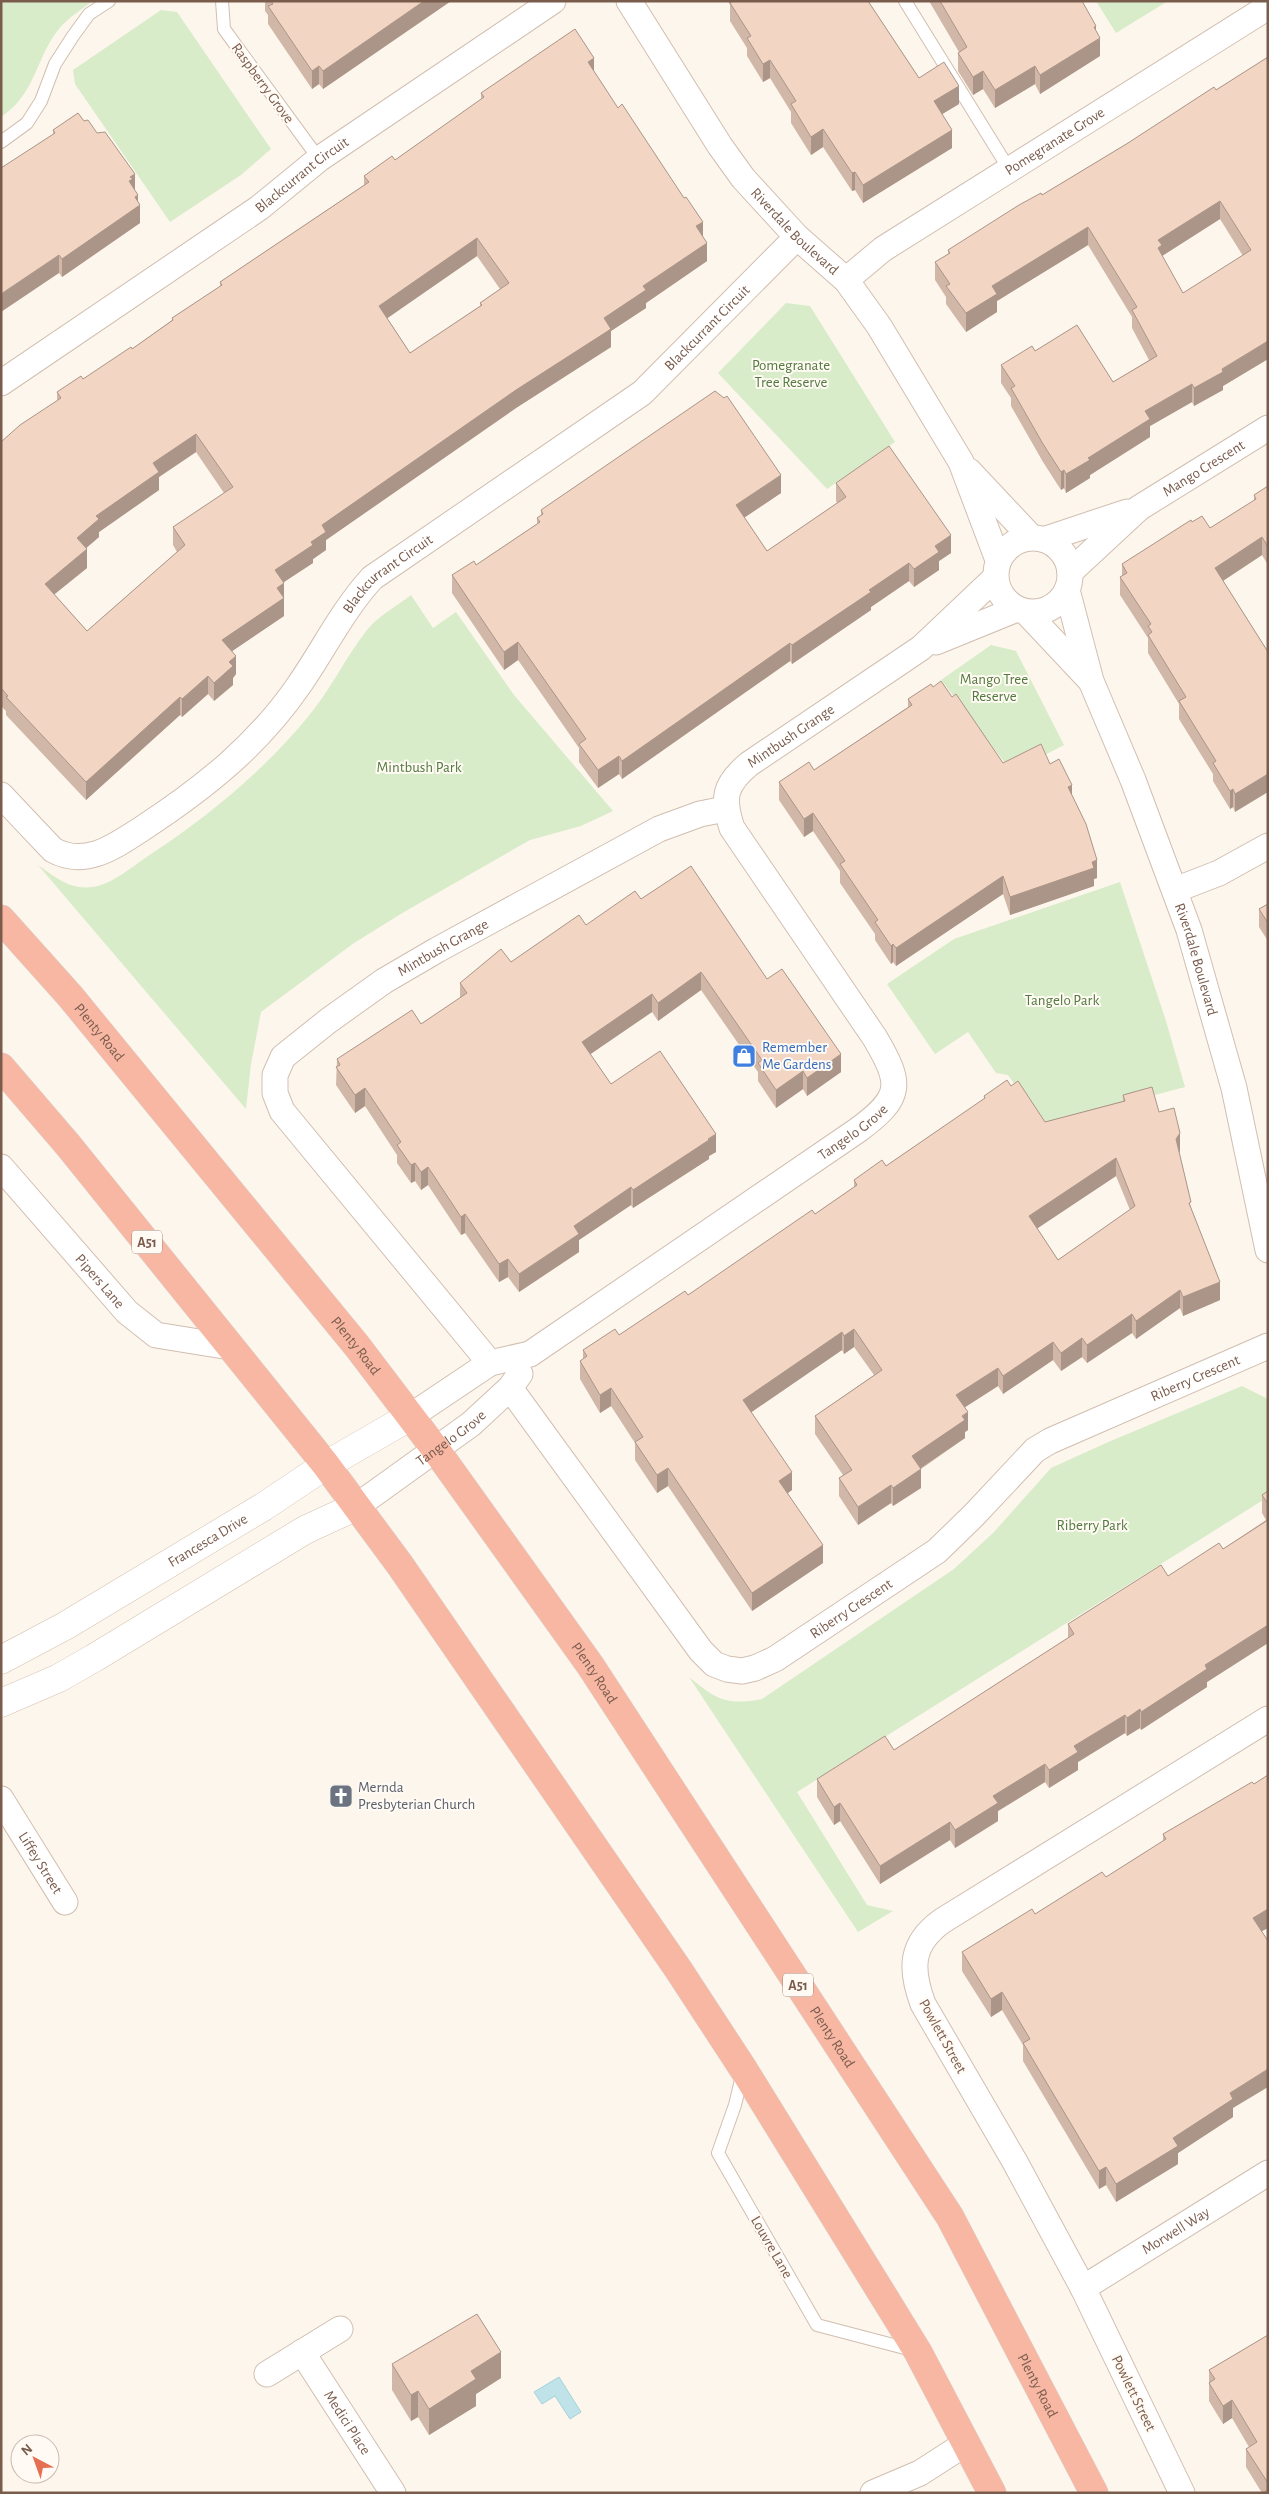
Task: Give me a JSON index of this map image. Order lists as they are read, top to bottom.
{
  "streets": {
    "highway": ["Plenty Road", "A51"],
    "street": [
      "Pomegranate Grove",
      "Blackcurrant Circuit",
      "Riverdale Boulevard",
      "Mango Crescent",
      "Mintbush Grange",
      "Tangelo Grove",
      "Pipers Lane",
      "Riberry Crescent",
      "Francesca Drive",
      "Liffey Street",
      "Powlett Street",
      "Morwell Way",
      "Medici Place"
    ],
    "lane": ["Raspberry Grove", "Louvre Lane"]
  },
  "crossings": [
    ["Raspberry Grove", "Blackcurrant Circuit"],
    ["Pomegranate Grove", "Riverdale Boulevard"],
    ["Blackcurrant Circuit", "Riverdale Boulevard"],
    ["Riverdale Boulevard", "Mango Crescent"],
    ["Riverdale Boulevard", "Mintbush Grange"],
    ["Mango Crescent", "Mintbush Grange"],
    ["Mintbush Grange", "Tangelo Grove"],
    ["Plenty Road", "Tangelo Grove"],
    ["Plenty Road", "Francesca Drive"],
    ["Tangelo Grove", "A51"],
    ["Tangelo Grove", "Riberry Crescent"],
    ["Tangelo Grove", "Francesca Drive"],
    ["A51", "Pipers Lane"],
    ["A51", "Francesca Drive"],
    ["A51", "Louvre Lane"],
    ["Powlett Street", "Morwell Way"]
  ],
  "parks": [
    "Pomegranate Tree Reserve",
    "Mango Tree Reserve",
    "Mintbush Park",
    "Tangelo Park",
    "Riberry Park"
  ],
  "places": {
    "shop": ["Remember Me Gardens"],
    "church": ["Mernda Presbyterian Church"]
  },
  "north": "top left"
}
